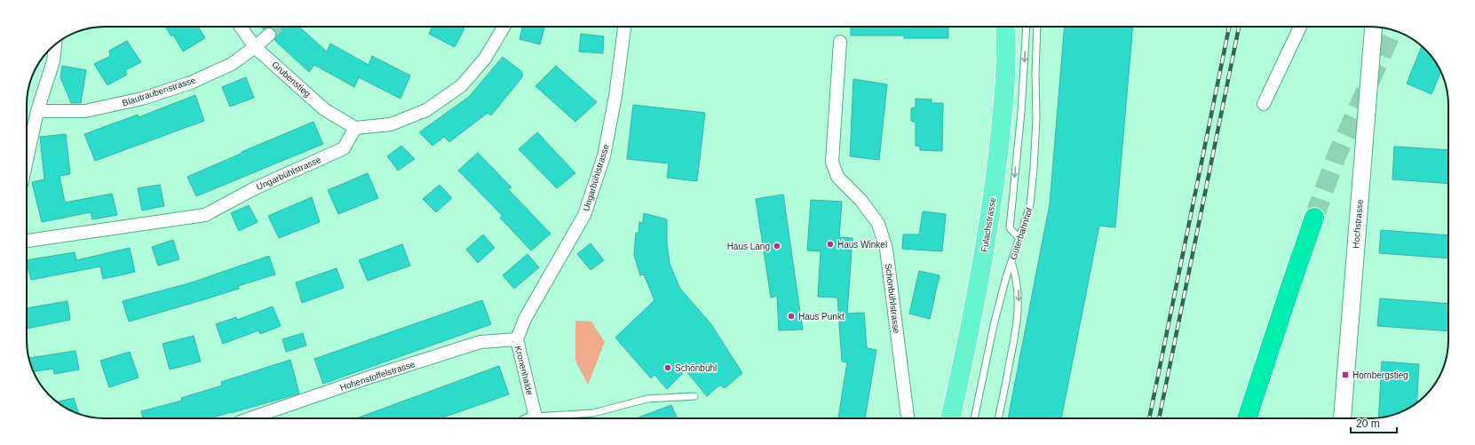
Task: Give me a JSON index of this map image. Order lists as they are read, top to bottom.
{
  "streets": {
    "main road": ["Fulachstrasse"],
    "street": [
      "Grubenstieg",
      "Blautraubenstrasse",
      "Ungarbühlstrasse",
      "Hochstrasse",
      "Schönbühlstrasse",
      "Kronenhalde",
      "Hohenstoffelstrasse"
    ],
    "lane": ["Güterbahnhof"]
  },
  "crossings": [
    ["Grubenstieg", "Blautraubenstrasse"],
    ["Grubenstieg", "Ungarbühlstrasse"],
    ["Ungarbühlstrasse", "Kronenhalde"],
    ["Kronenhalde", "Hohenstoffelstrasse"]
  ],
  "places": {
    "other": [
      "Haus Winkel",
      "Haus Lang",
      "Haus Punkt",
      "Schönbühl"
    ],
    "transit": ["Hornbergstieg"]
  },
  "scale_bar": "20 m"
}
